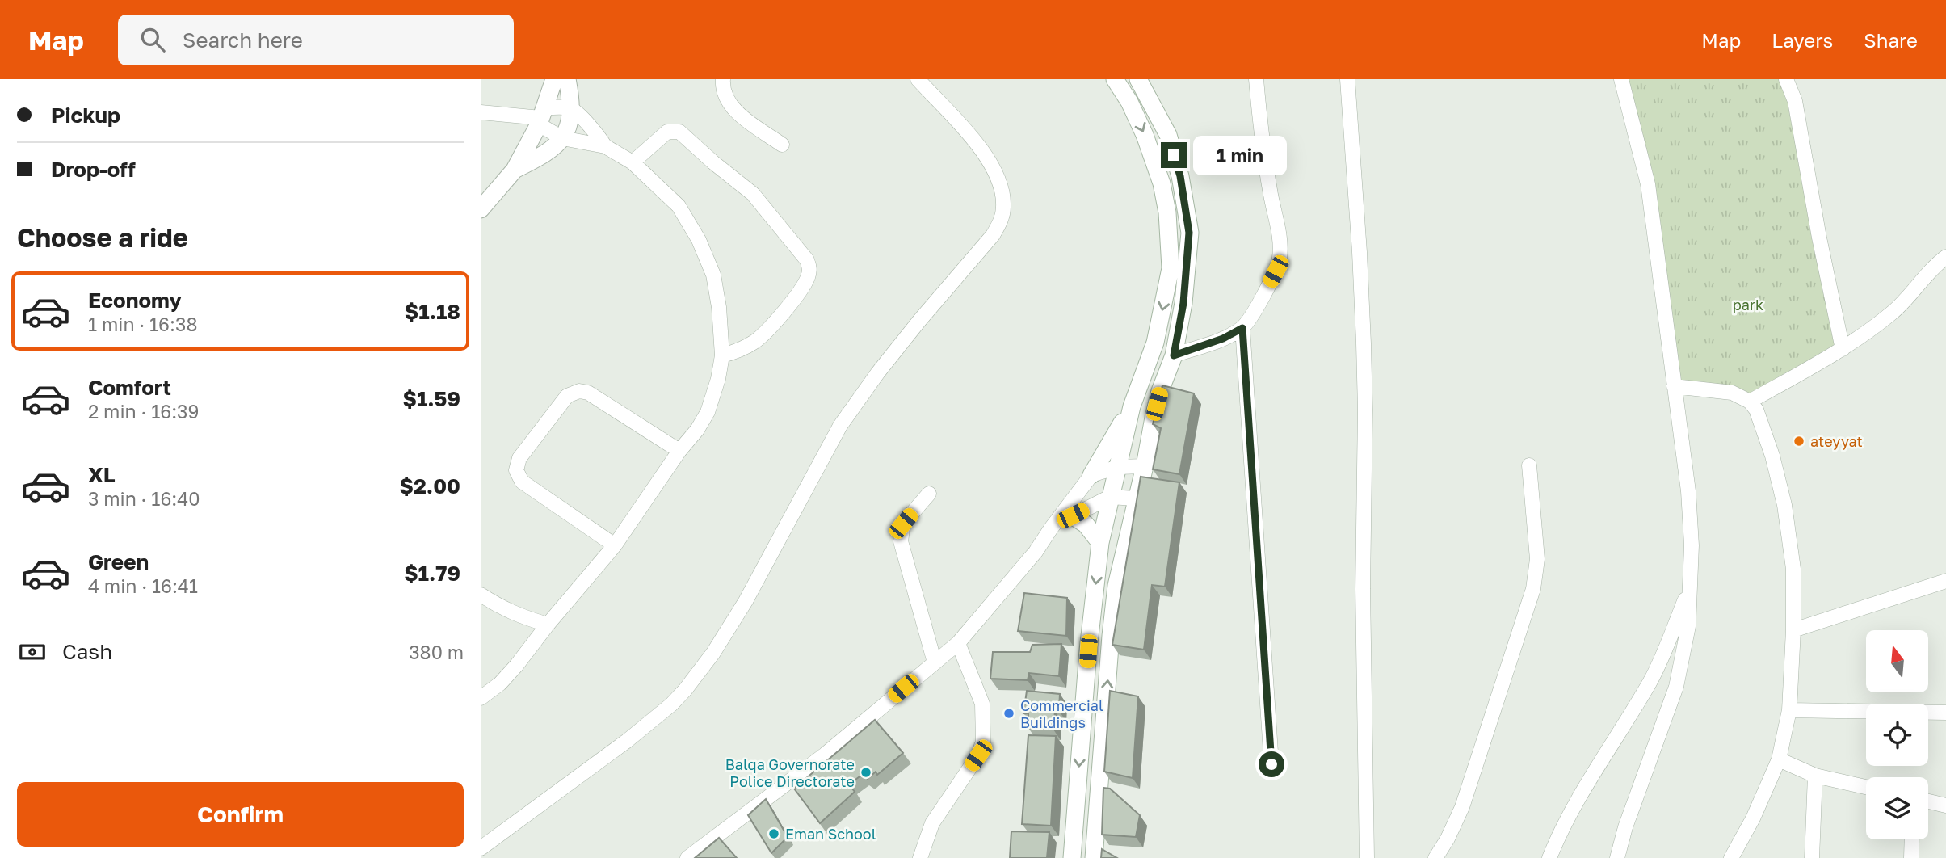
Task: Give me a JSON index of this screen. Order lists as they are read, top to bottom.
{
  "parks": ["park"],
  "places": [
    "ateyyat",
    "Commercial Buildings",
    "Balqa Governorate Police Directorate",
    "Eman School"
  ],
  "north": "top",
  "page": {
    "header": "Map",
    "search": "Search here",
    "nav": ["Map", "Layers", "Share"],
    "banner": ["Pickup", "Drop-off"],
    "bubble": "1 min",
    "heading": "Choose a ride",
    "list": [
      {
        "name": "Economy",
        "note": "1 min · 16:38",
        "value": "$1.18"
      },
      {
        "name": "Comfort",
        "note": "2 min · 16:39",
        "value": "$1.59"
      },
      {
        "name": "XL",
        "note": "3 min · 16:40",
        "value": "$2.00"
      },
      {
        "name": "Green",
        "note": "4 min · 16:41",
        "value": "$1.79"
      }
    ],
    "pay": ["Cash", "380 m"],
    "buttons": "Confirm"
  }
}
